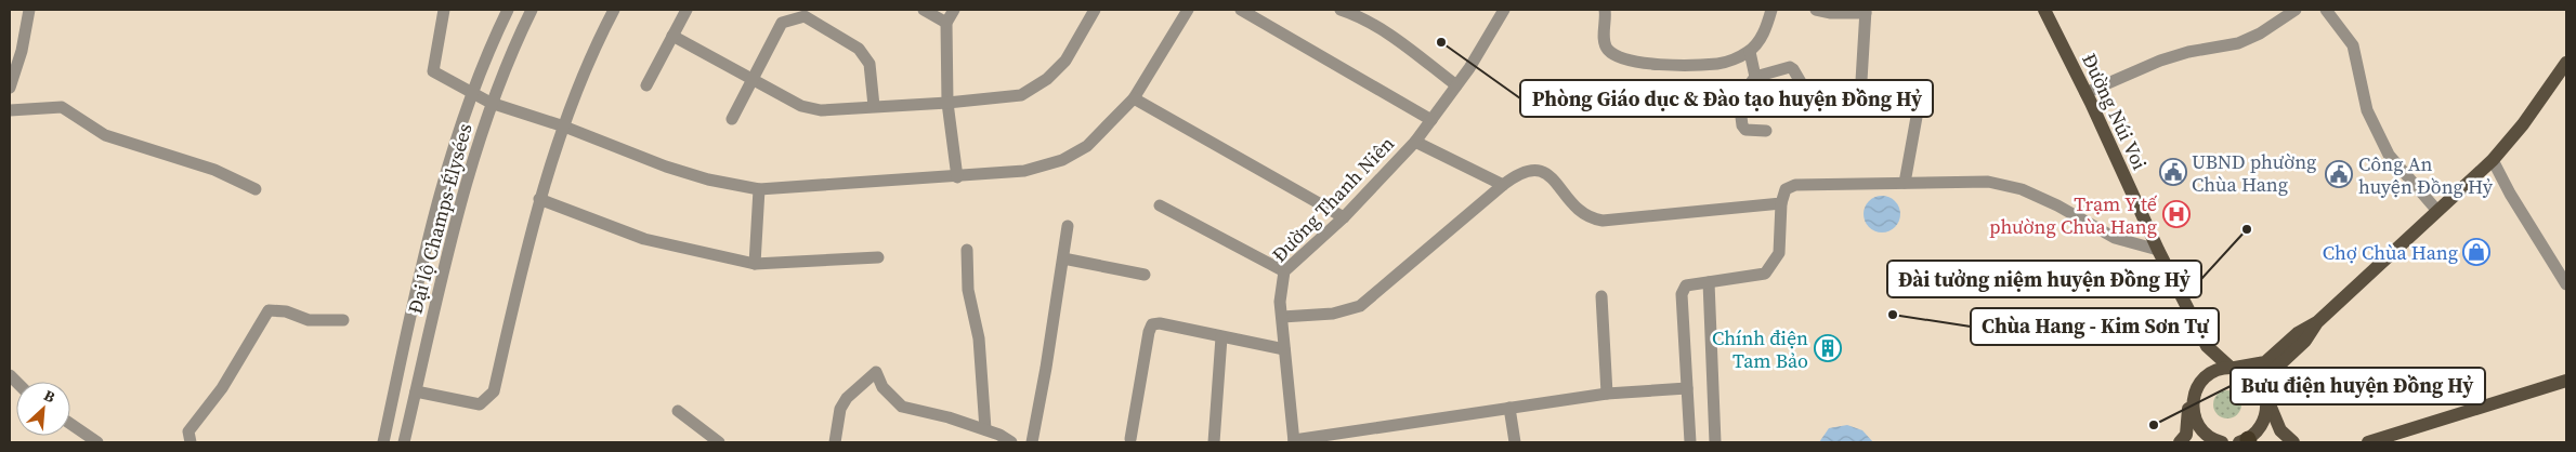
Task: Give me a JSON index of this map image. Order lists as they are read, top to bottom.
{
  "streets": {
    "main road": ["Đường Núi Voi"],
    "street": ["Đường Thanh Niên", "Đại lộ Champs-Élysées"]
  },
  "places": {
    "other": [
      "Phòng Giáo dục & Đào tạo huyện Đồng Hỷ",
      "Đài tưởng niệm huyện Đồng Hỷ",
      "Chùa Hang - Kim Sơn Tự",
      "Bưu điện huyện Đồng Hỷ"
    ],
    "public building": ["UBND phường Chùa Hang", "Công An huyện Đồng Hỷ"],
    "hospital": ["Trạm Y tế phường Chùa Hang"],
    "shop": ["Chợ Chùa Hang"],
    "building": ["Chính điện Tam Bảo"]
  },
  "north": "top right"
}
